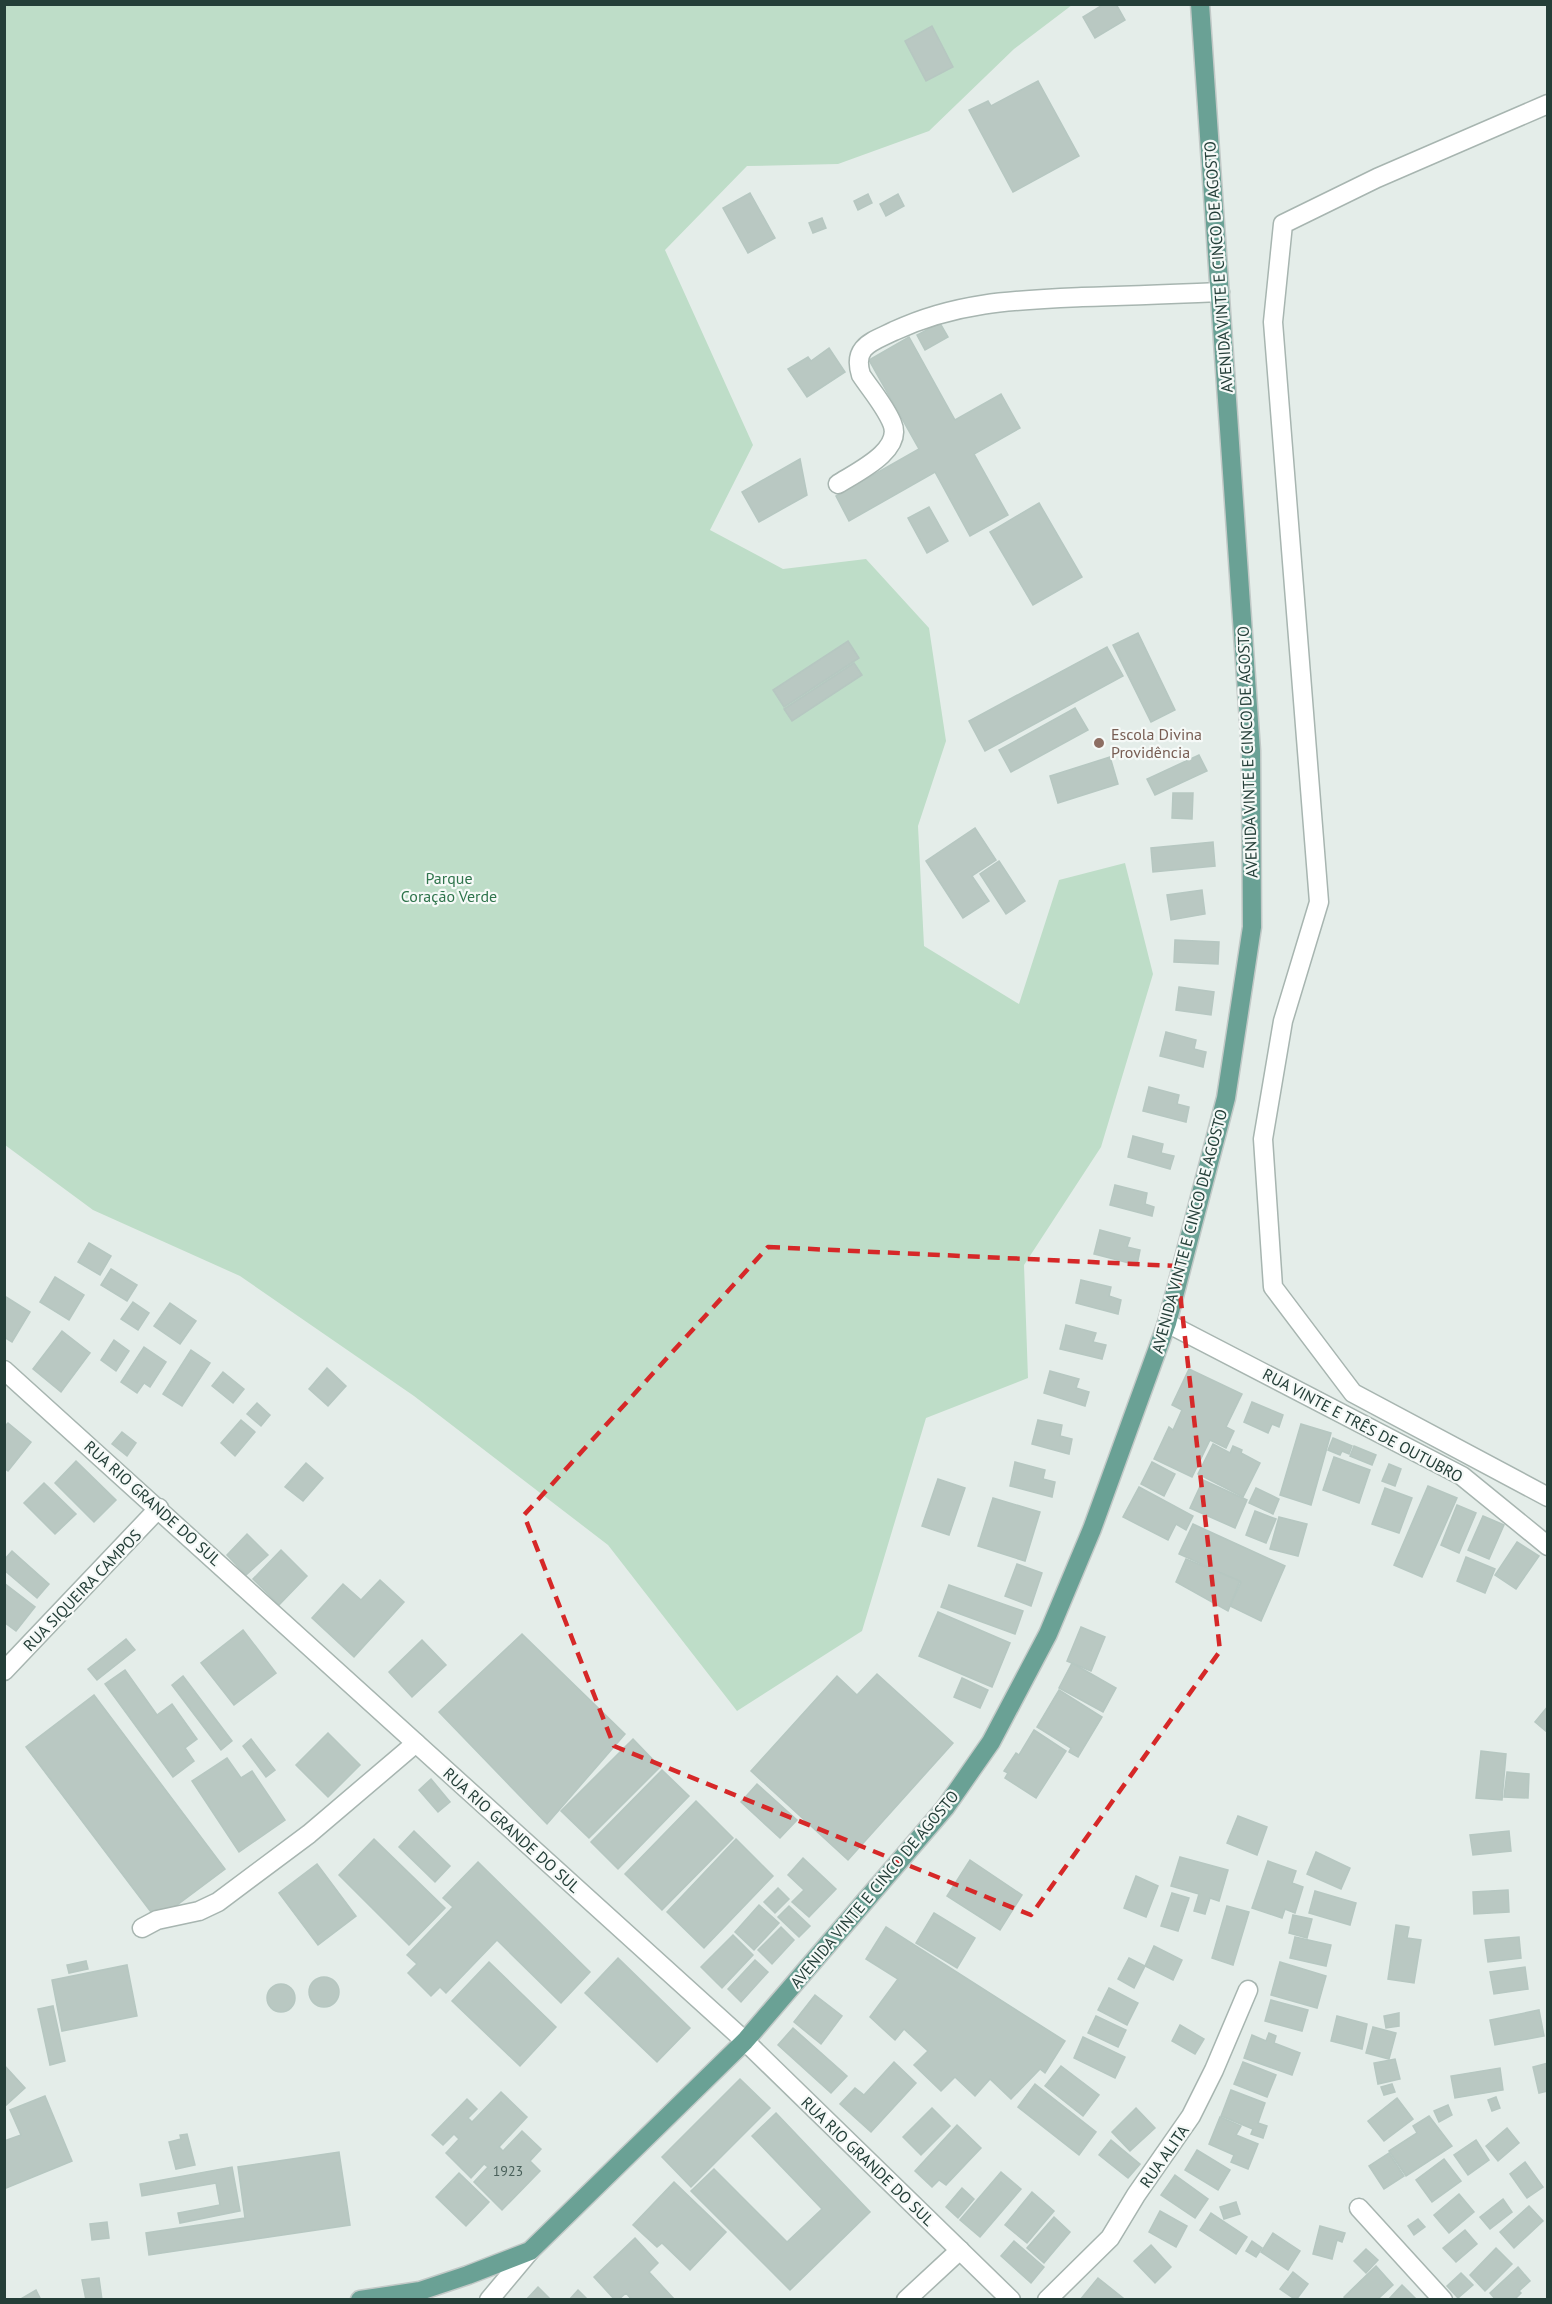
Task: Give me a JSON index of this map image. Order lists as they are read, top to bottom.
{
  "streets": {
    "main road": ["AVENIDA VINTE E CINCO DE AGOSTO"],
    "street": [
      "RUA VINTE E TRÊS DE OUTUBRO",
      "RUA RIO GRANDE DO SUL",
      "RUA SIQUEIRA CAMPOS",
      "RUA ALITA"
    ]
  },
  "crossings": [
    ["AVENIDA VINTE E CINCO DE AGOSTO", "RUA VINTE E TRÊS DE OUTUBRO"],
    ["AVENIDA VINTE E CINCO DE AGOSTO", "RUA RIO GRANDE DO SUL"],
    ["RUA RIO GRANDE DO SUL", "RUA SIQUEIRA CAMPOS"]
  ],
  "parks": ["Parque Coração Verde"],
  "places": ["Escola Divina Providência"],
  "house_numbers": ["1923"]
}
